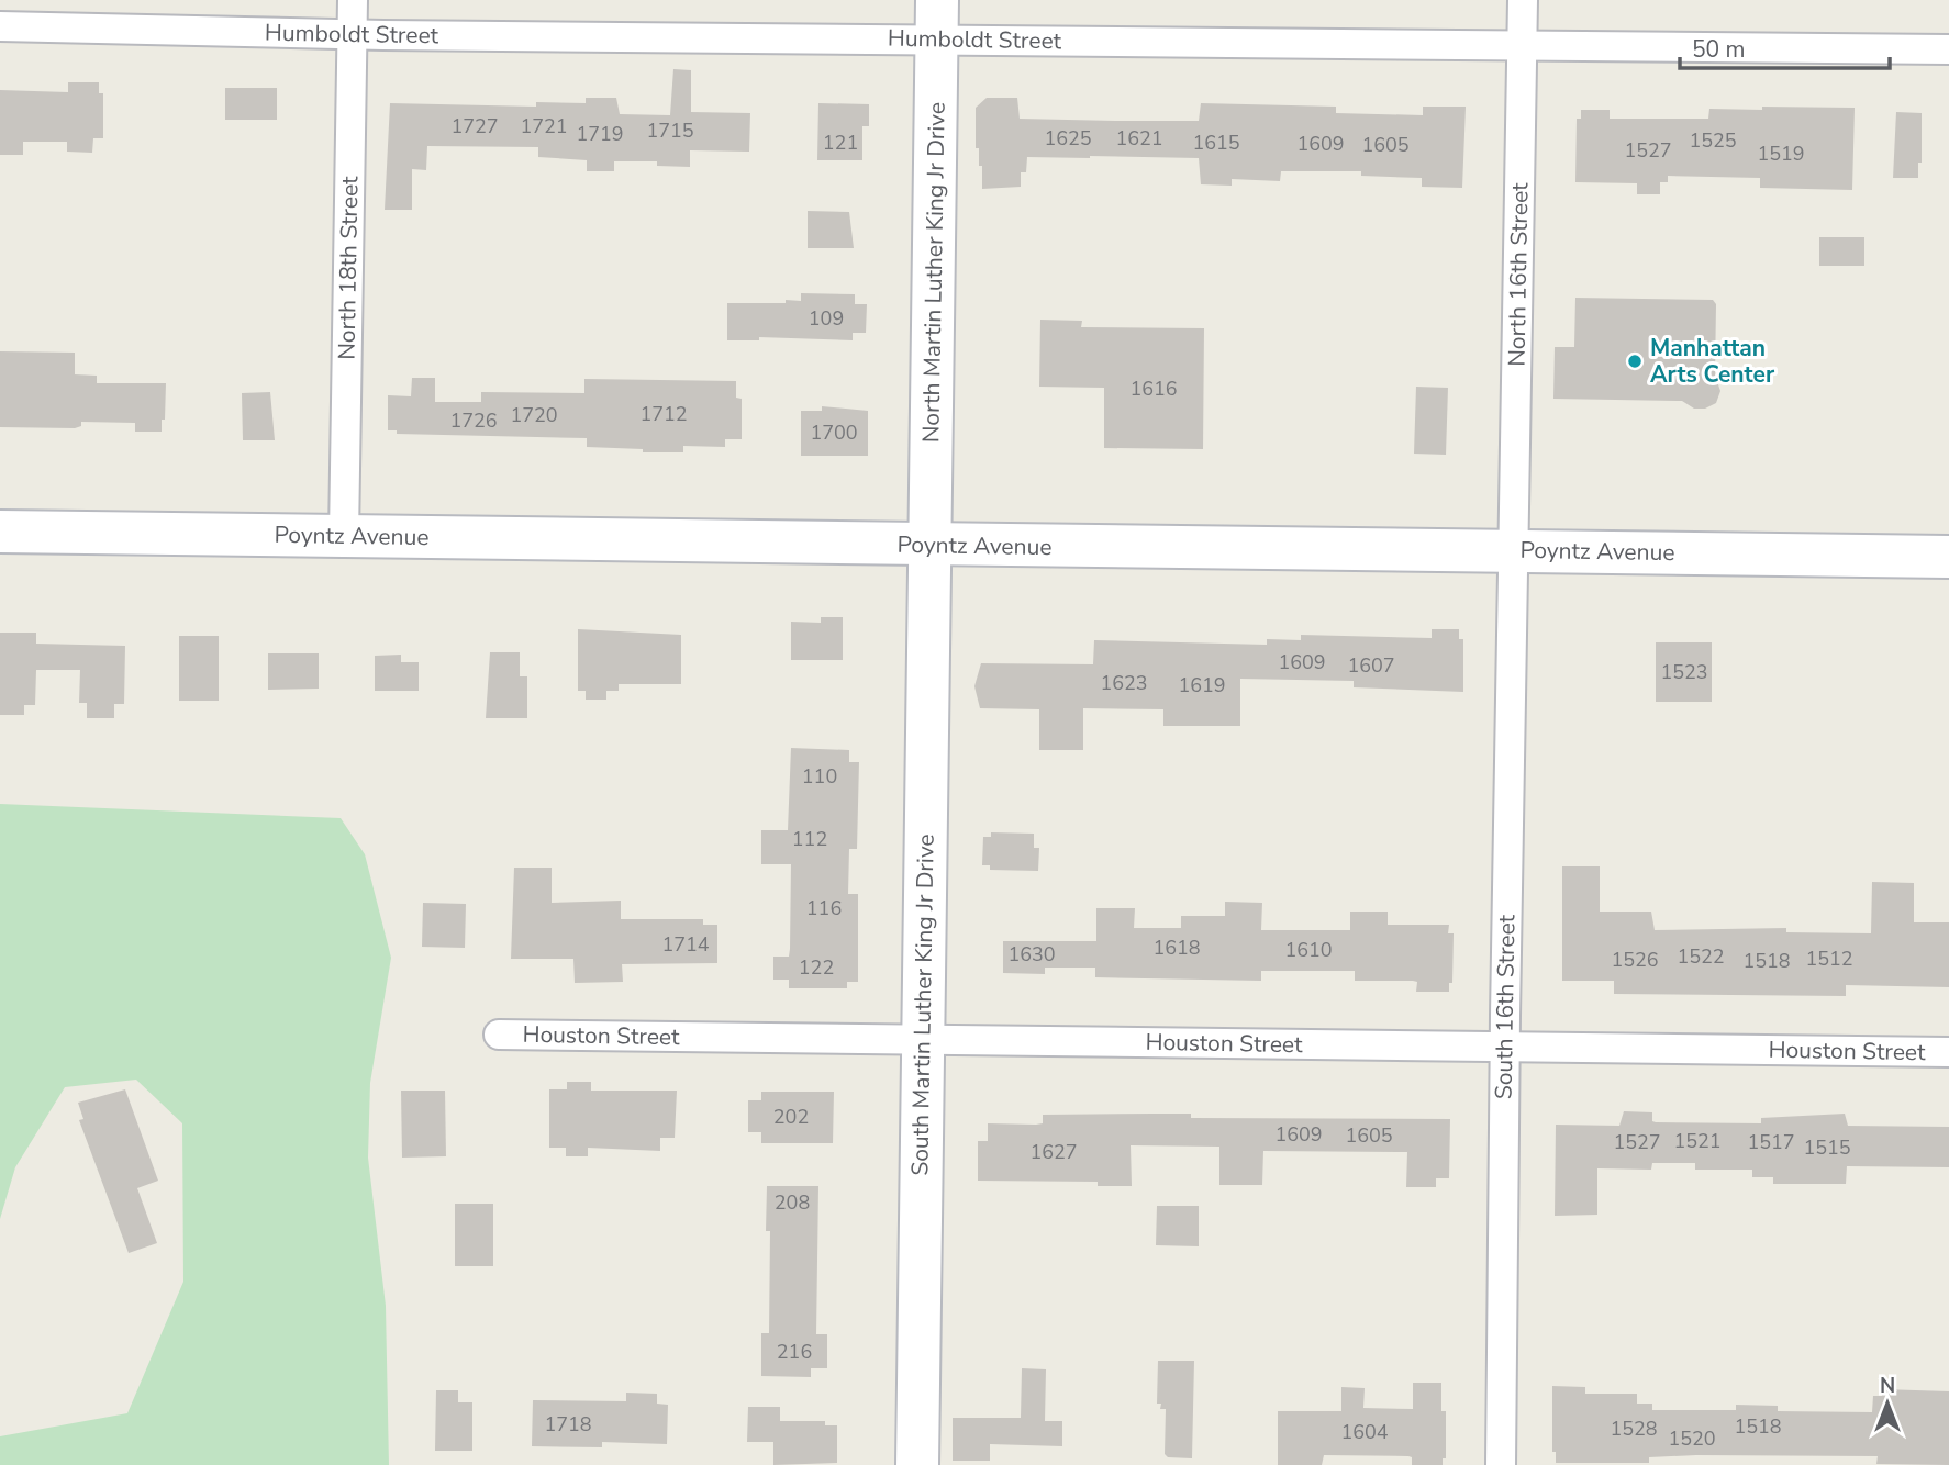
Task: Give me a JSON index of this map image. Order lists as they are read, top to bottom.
{
  "streets": {
    "street": [
      "Humboldt Street",
      "North 18th Street",
      "North Martin Luther King Jr Drive",
      "North 16th Street",
      "Poyntz Avenue",
      "South Martin Luther King Jr Drive",
      "South 16th Street",
      "Houston Street"
    ]
  },
  "crossings": [
    ["Humboldt Street", "North 18th Street"],
    ["Humboldt Street", "North Martin Luther King Jr Drive"],
    ["Humboldt Street", "North 16th Street"],
    ["North 18th Street", "Poyntz Avenue"],
    ["North Martin Luther King Jr Drive", "Poyntz Avenue"],
    ["North Martin Luther King Jr Drive", "South Martin Luther King Jr Drive"],
    ["North 16th Street", "Poyntz Avenue"],
    ["North 16th Street", "South 16th Street"],
    ["Poyntz Avenue", "South Martin Luther King Jr Drive"],
    ["Poyntz Avenue", "South 16th Street"],
    ["South Martin Luther King Jr Drive", "Houston Street"],
    ["South 16th Street", "Houston Street"]
  ],
  "places": ["Manhattan Arts Center"],
  "house_numbers": [
    "1727",
    "1721",
    "1715",
    "1719",
    "1625",
    "1621",
    "1525",
    "121",
    "1615",
    "1609",
    "1605",
    "1527",
    "1519",
    "109",
    "1616",
    "1712",
    "1720",
    "1726",
    "1700",
    "1609",
    "1607",
    "1523",
    "1623",
    "1619",
    "110",
    "112",
    "116",
    "1714",
    "1618",
    "1610",
    "1630",
    "1522",
    "1512",
    "1526",
    "1518",
    "122",
    "202",
    "1609",
    "1605",
    "1521",
    "1527",
    "1517",
    "1515",
    "1627",
    "208",
    "216",
    "1718",
    "1518",
    "1528",
    "1604",
    "1520"
  ],
  "scale_bar": "50 m",
  "north": "top"
}
